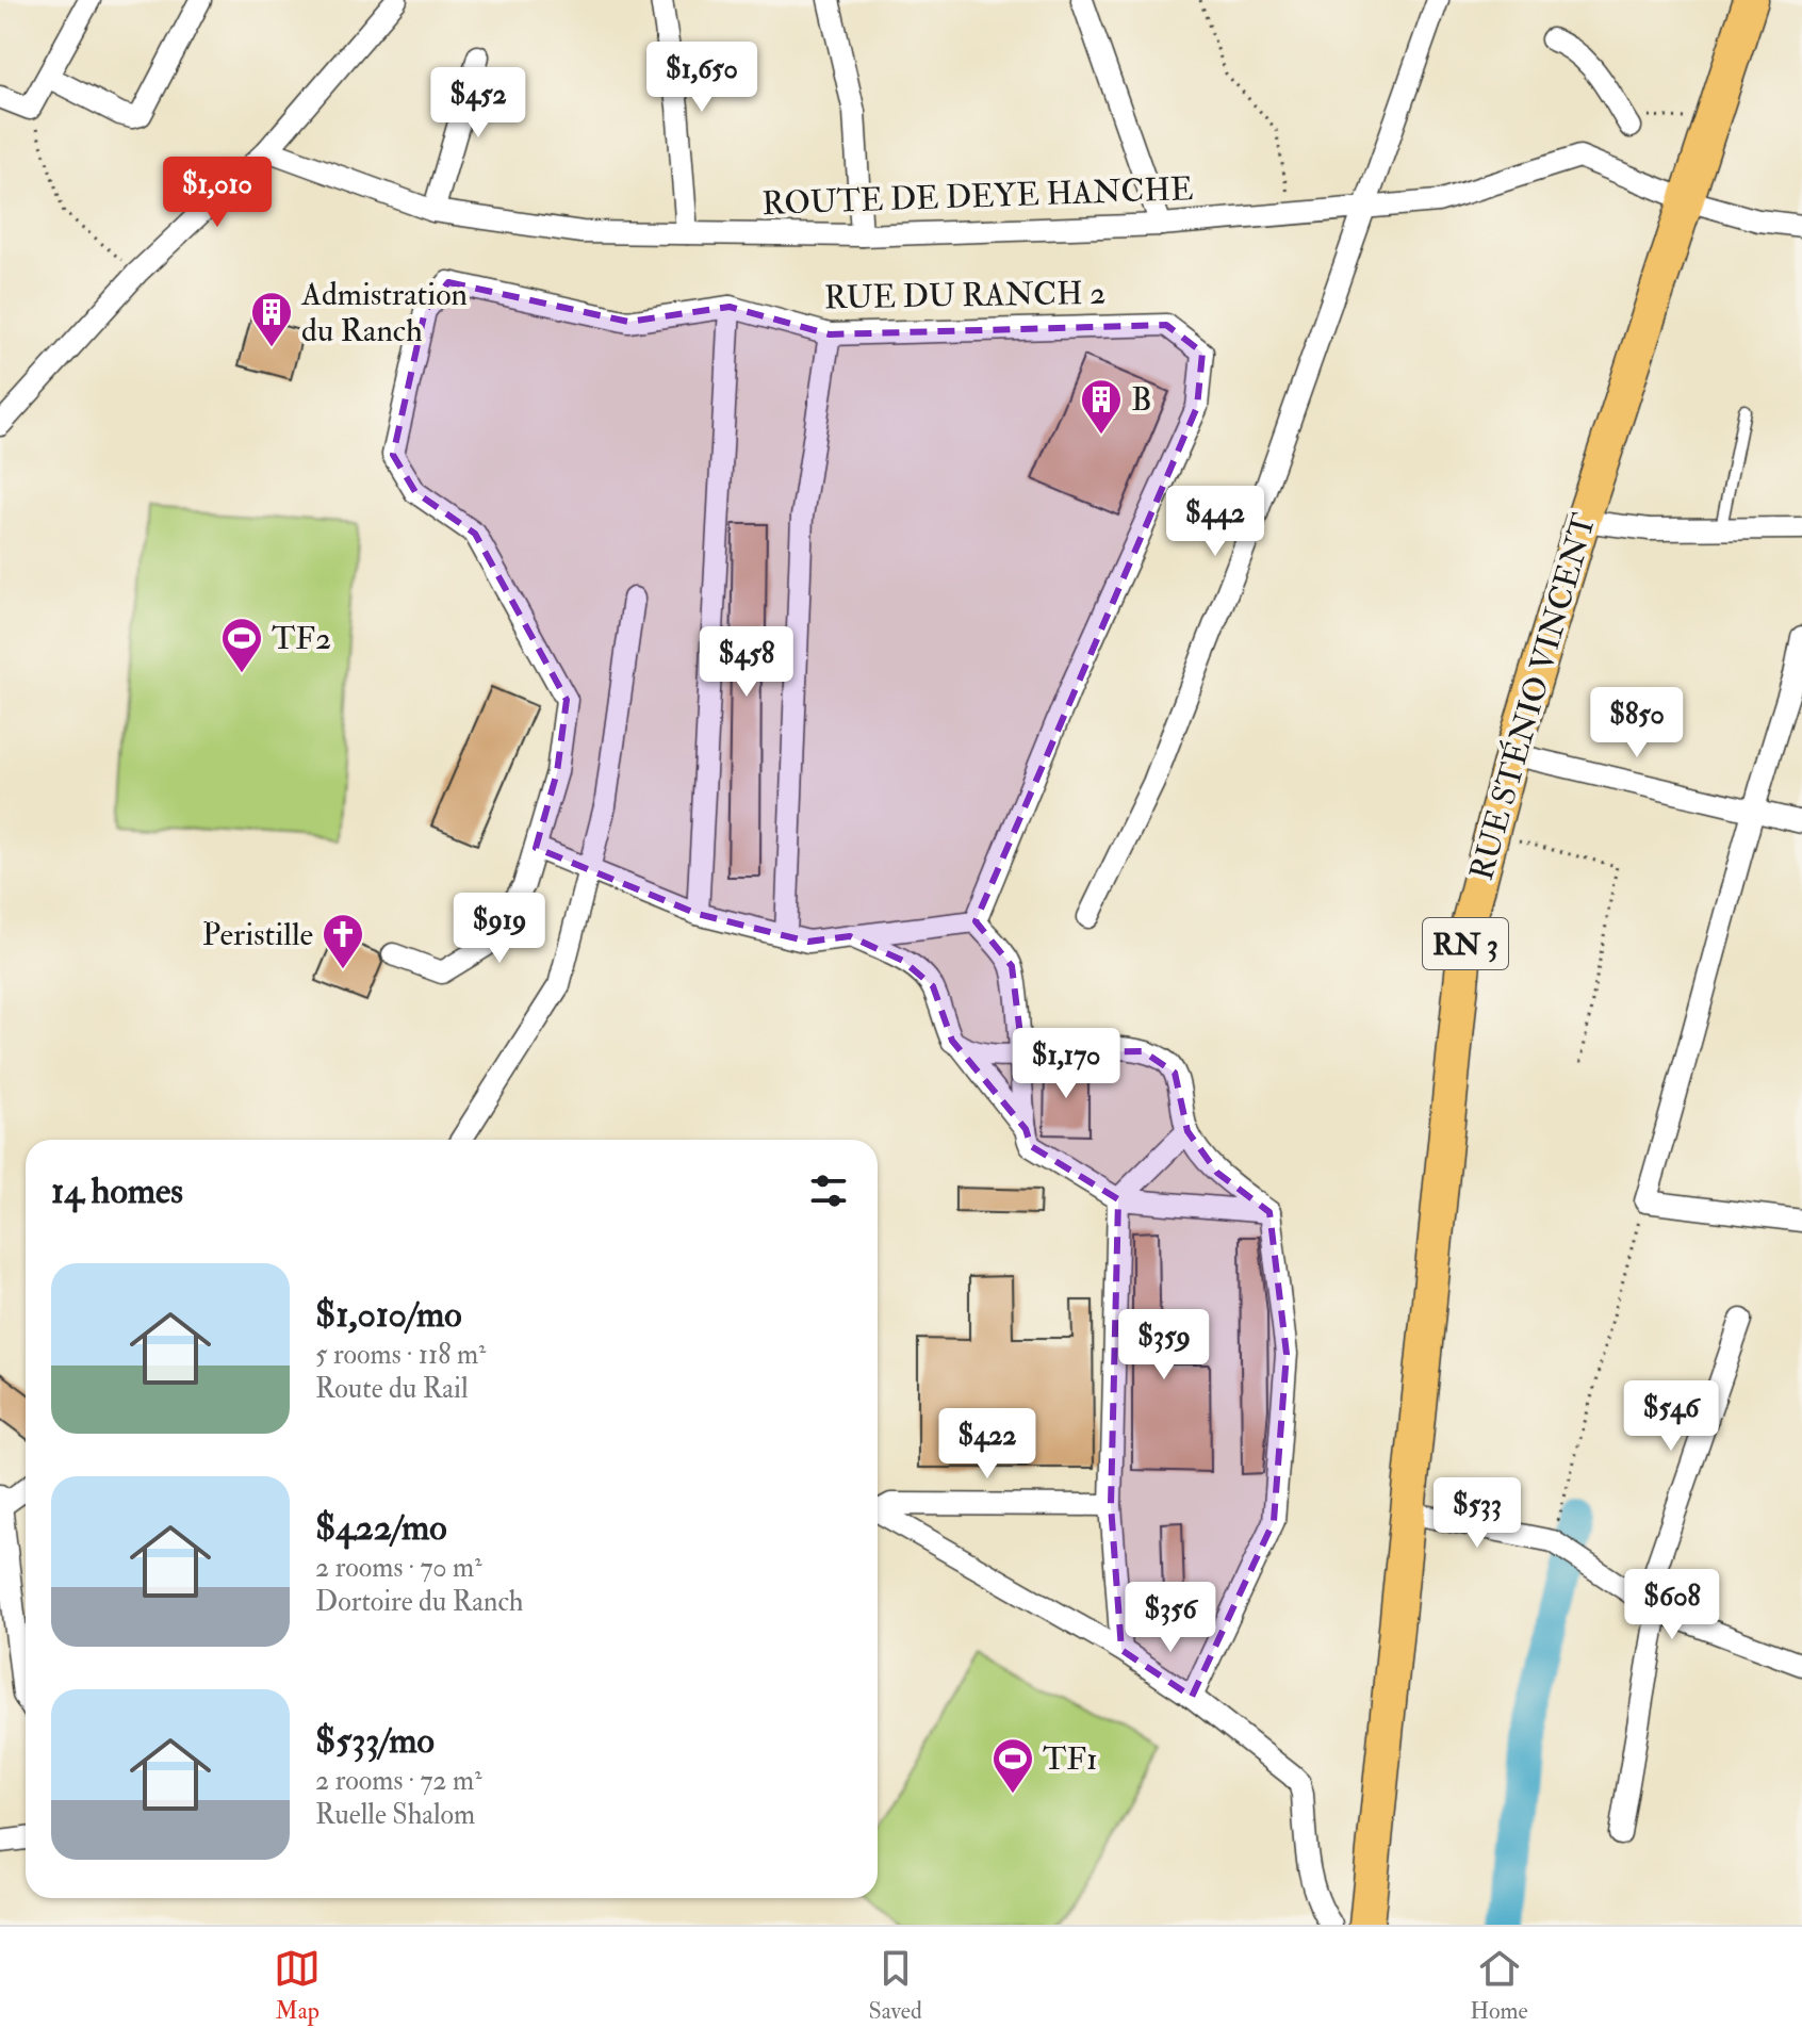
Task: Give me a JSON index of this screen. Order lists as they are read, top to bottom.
{
  "streets": {
    "main road": ["RUE STÉNIO VINCENT", "RN 3"],
    "street": ["ROUTE DE DEYE HANCHE", "RUE DU RANCH 2"]
  },
  "crossings": [
    ["ROUTE DE DEYE HANCHE", "RUE STÉNIO VINCENT"]
  ],
  "places": {
    "building": ["Admistration du Ranch", "B"],
    "sports": ["TF2", "TF1"],
    "church": ["Peristille"]
  },
  "page": {
    "price": [
      "$1,650",
      "$452",
      "$1,010",
      "$442",
      "$458",
      "$850",
      "$919",
      "$1,170",
      "$359",
      "$546",
      "$422",
      "$533",
      "$608",
      "$356"
    ],
    "heading": "14 homes",
    "list": [
      {
        "name": "$1,010/mo",
        "note": "5 rooms · 118 m² · Route du Rail"
      },
      {
        "name": "$422/mo",
        "note": "2 rooms · 70 m² · Dortoire du Ranch"
      },
      {
        "name": "$533/mo",
        "note": "2 rooms · 72 m² · Ruelle Shalom"
      }
    ],
    "tabs": ["Map", "Saved", "Home"]
  }
}
